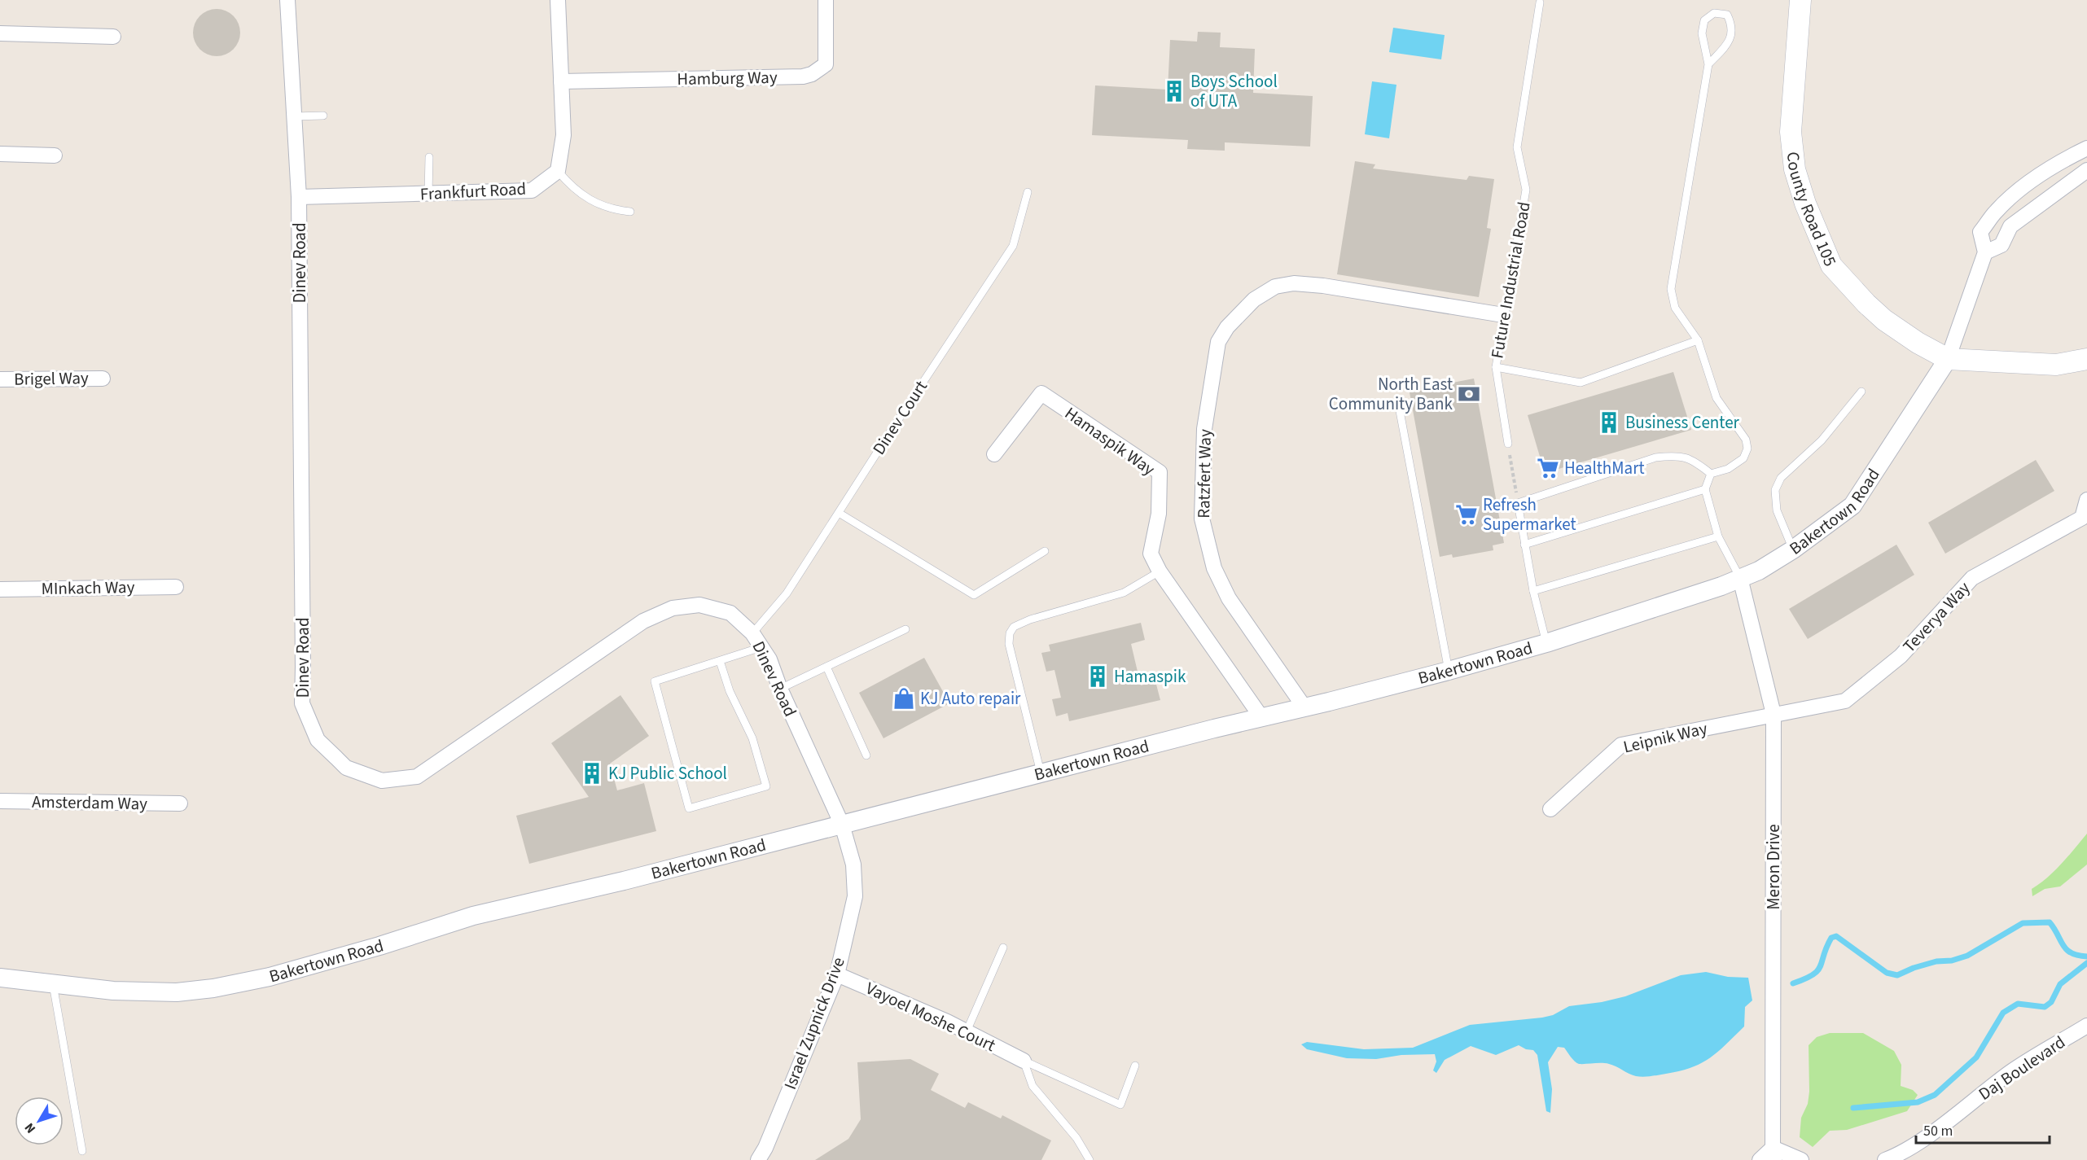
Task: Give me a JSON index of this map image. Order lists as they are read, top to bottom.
{
  "streets": {
    "main road": ["County Road 105"],
    "street": [
      "Hamburg Way",
      "Frankfurt Road",
      "Dinev Road",
      "Brigel Way",
      "Hamaspik Way",
      "Ratzfert Way",
      "Bakertown Road",
      "MInkach Way",
      "Teverya Way",
      "Leipnik Way",
      "Amsterdam Way",
      "Meron Drive",
      "Vayoel Moshe Court",
      "Israel Zupnick Drive",
      "Daj Boulevard"
    ],
    "lane": ["Future Industrial Road", "Dinev Court"]
  },
  "crossings": [
    ["Frankfurt Road", "Dinev Road"],
    ["County Road 105", "Bakertown Road"],
    ["Dinev Road", "Dinev Court"],
    ["Dinev Road", "Bakertown Road"],
    ["Dinev Road", "Israel Zupnick Drive"],
    ["Future Industrial Road", "Ratzfert Way"],
    ["Hamaspik Way", "Bakertown Road"],
    ["Ratzfert Way", "Bakertown Road"],
    ["Bakertown Road", "Meron Drive"],
    ["Bakertown Road", "Israel Zupnick Drive"],
    ["Teverya Way", "Leipnik Way"],
    ["Teverya Way", "Meron Drive"],
    ["Leipnik Way", "Meron Drive"],
    ["Vayoel Moshe Court", "Israel Zupnick Drive"]
  ],
  "places": {
    "building": [
      "Boys School of UTA",
      "Business Center",
      "Hamaspik",
      "KJ Public School"
    ],
    "bank": ["North East Community Bank"],
    "supermarket": ["HealthMart", "Refresh Supermarket"],
    "shop": ["KJ Auto repair"]
  },
  "scale_bar": "50 m",
  "north": "bottom left"
}
